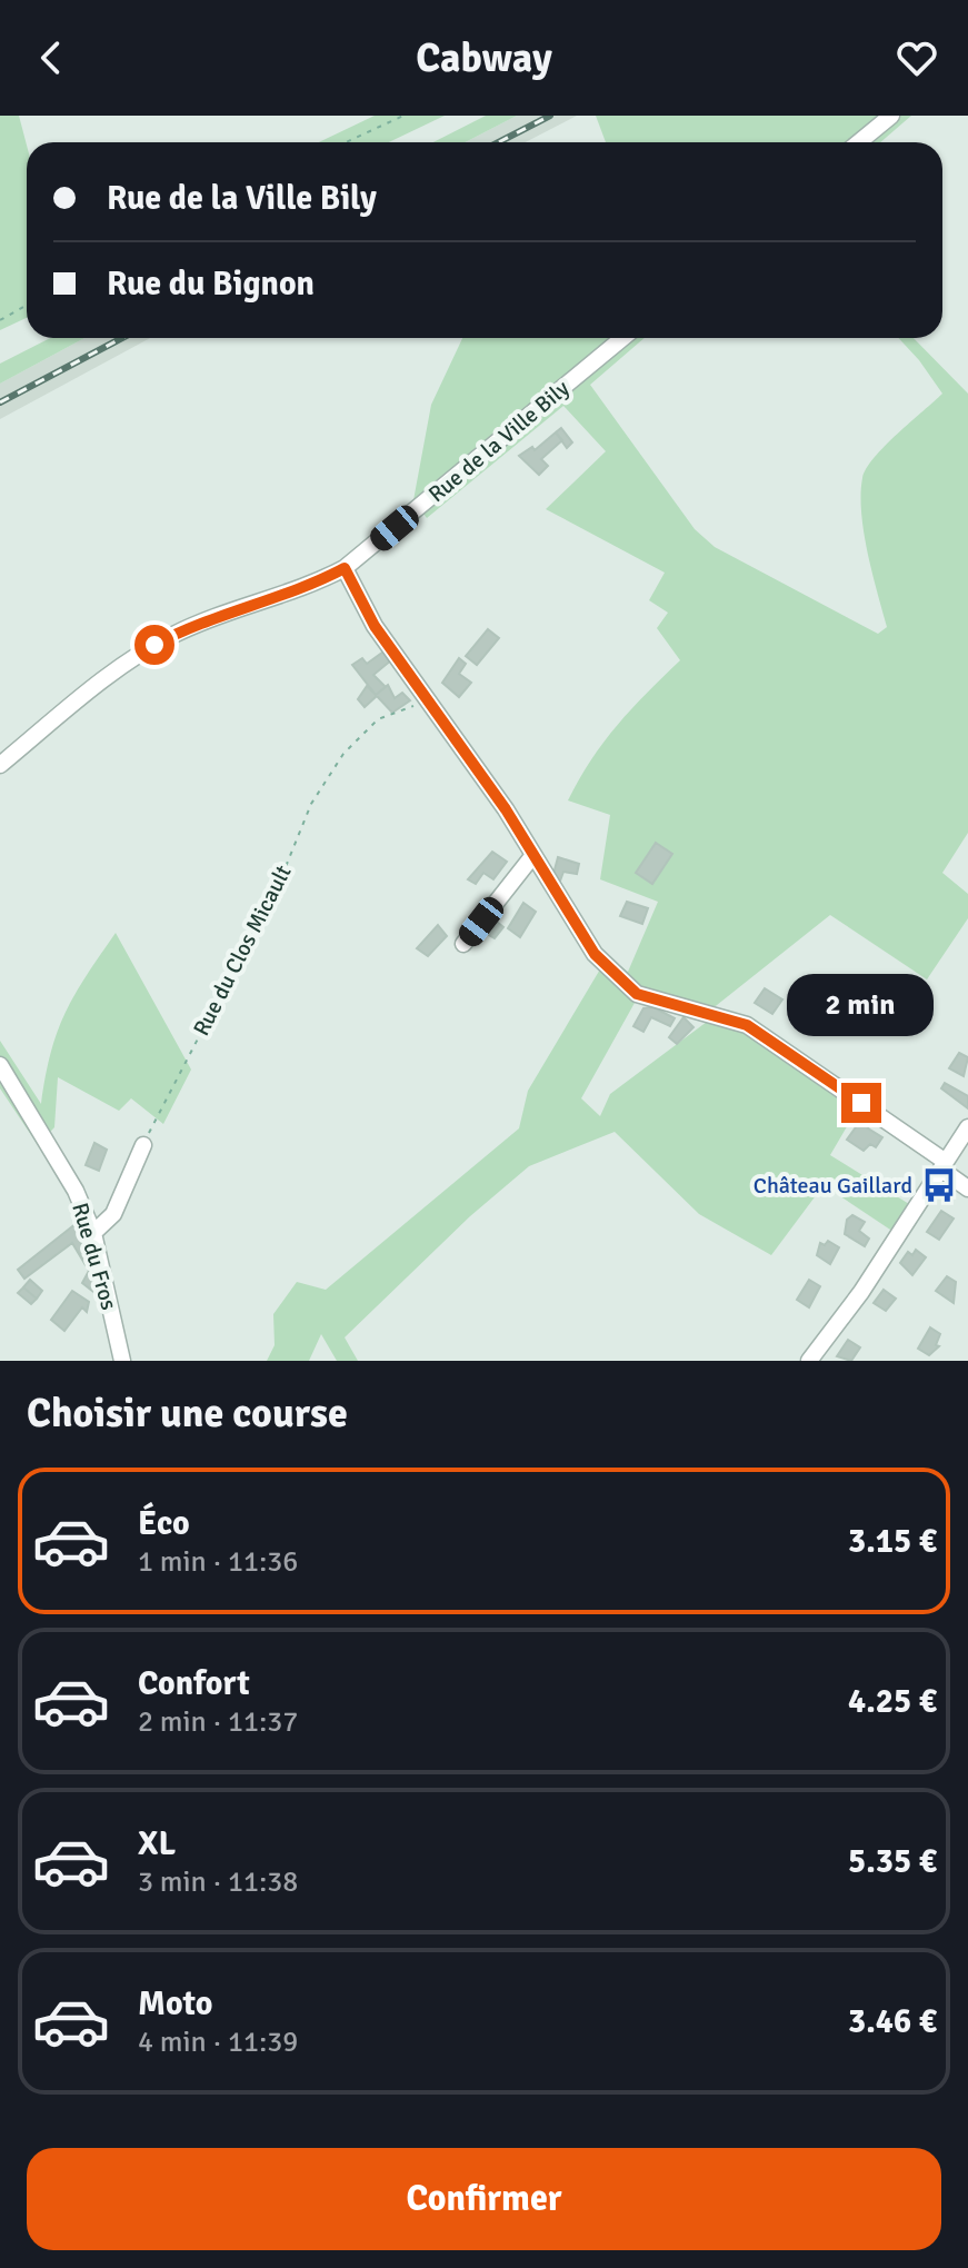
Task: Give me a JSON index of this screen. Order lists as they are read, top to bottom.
{
  "streets": {
    "street": ["Rue de la Ville Bily", "Rue du Fros"],
    "path": ["Rue du Clos Micault"]
  },
  "places": {
    "bus stop": ["Château Gaillard"]
  },
  "page": {
    "header": "Cabway",
    "banner": ["Rue de la Ville Bily", "Rue du Bignon"],
    "bubble": "2 min",
    "heading": "Choisir une course",
    "list": [
      {
        "name": "Éco",
        "note": "1 min · 11:36",
        "value": "3.15 €"
      },
      {
        "name": "Confort",
        "note": "2 min · 11:37",
        "value": "4.25 €"
      },
      {
        "name": "XL",
        "note": "3 min · 11:38",
        "value": "5.35 €"
      },
      {
        "name": "Moto",
        "note": "4 min · 11:39",
        "value": "3.46 €"
      }
    ],
    "buttons": "Confirmer"
  }
}
